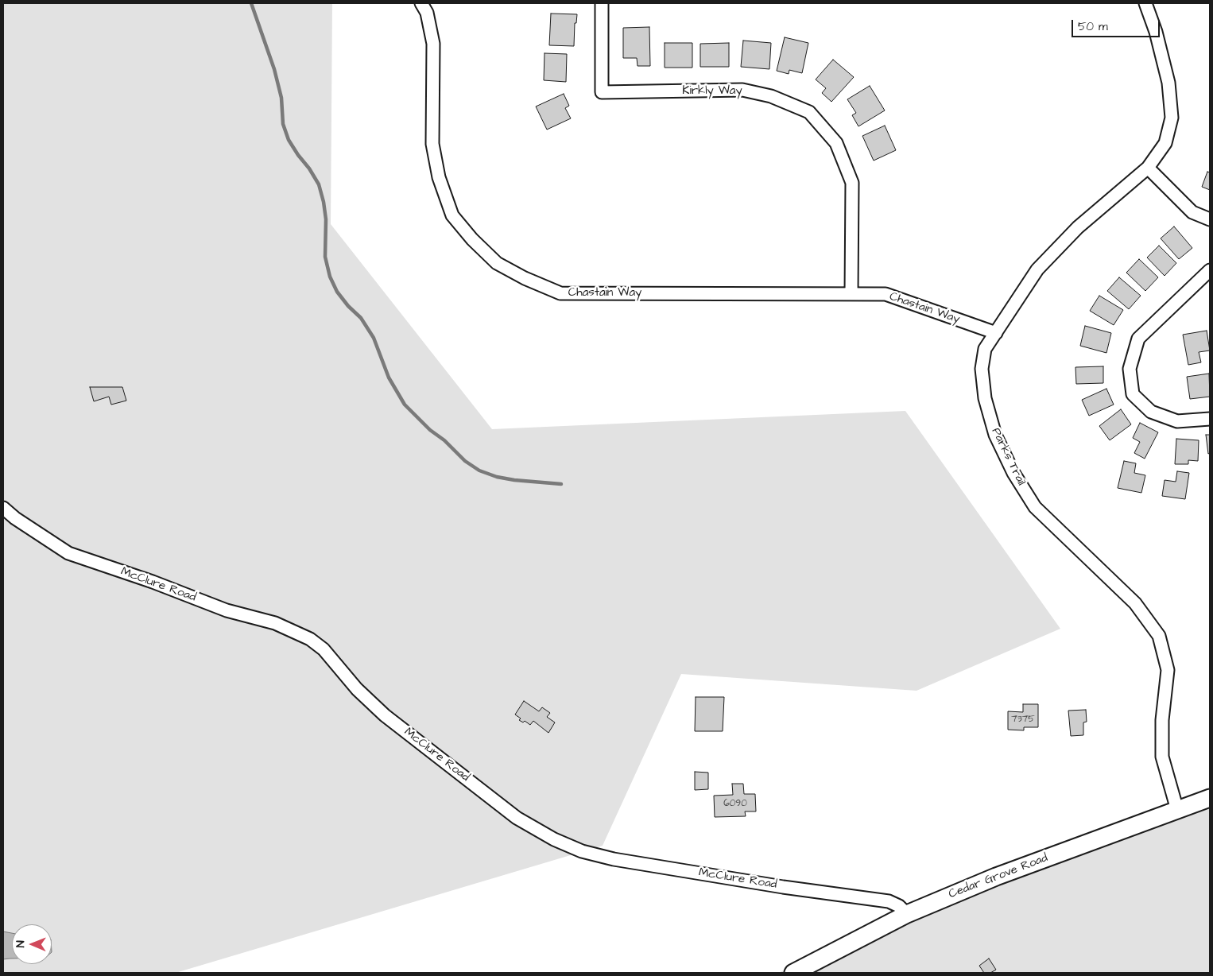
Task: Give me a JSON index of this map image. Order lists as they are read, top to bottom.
{
  "streets": {
    "main road": ["Cedar Grove Road"],
    "street": [
      "Kirkly Way",
      "Chastain Way",
      "Parks Trail",
      "McClure Road"
    ]
  },
  "crossings": [
    ["Kirkly Way", "Chastain Way"],
    ["Chastain Way", "Parks Trail"],
    ["Parks Trail", "Cedar Grove Road"],
    ["McClure Road", "Cedar Grove Road"]
  ],
  "house_numbers": ["7375", "6090"],
  "scale_bar": "50 m",
  "north": "left"
}
